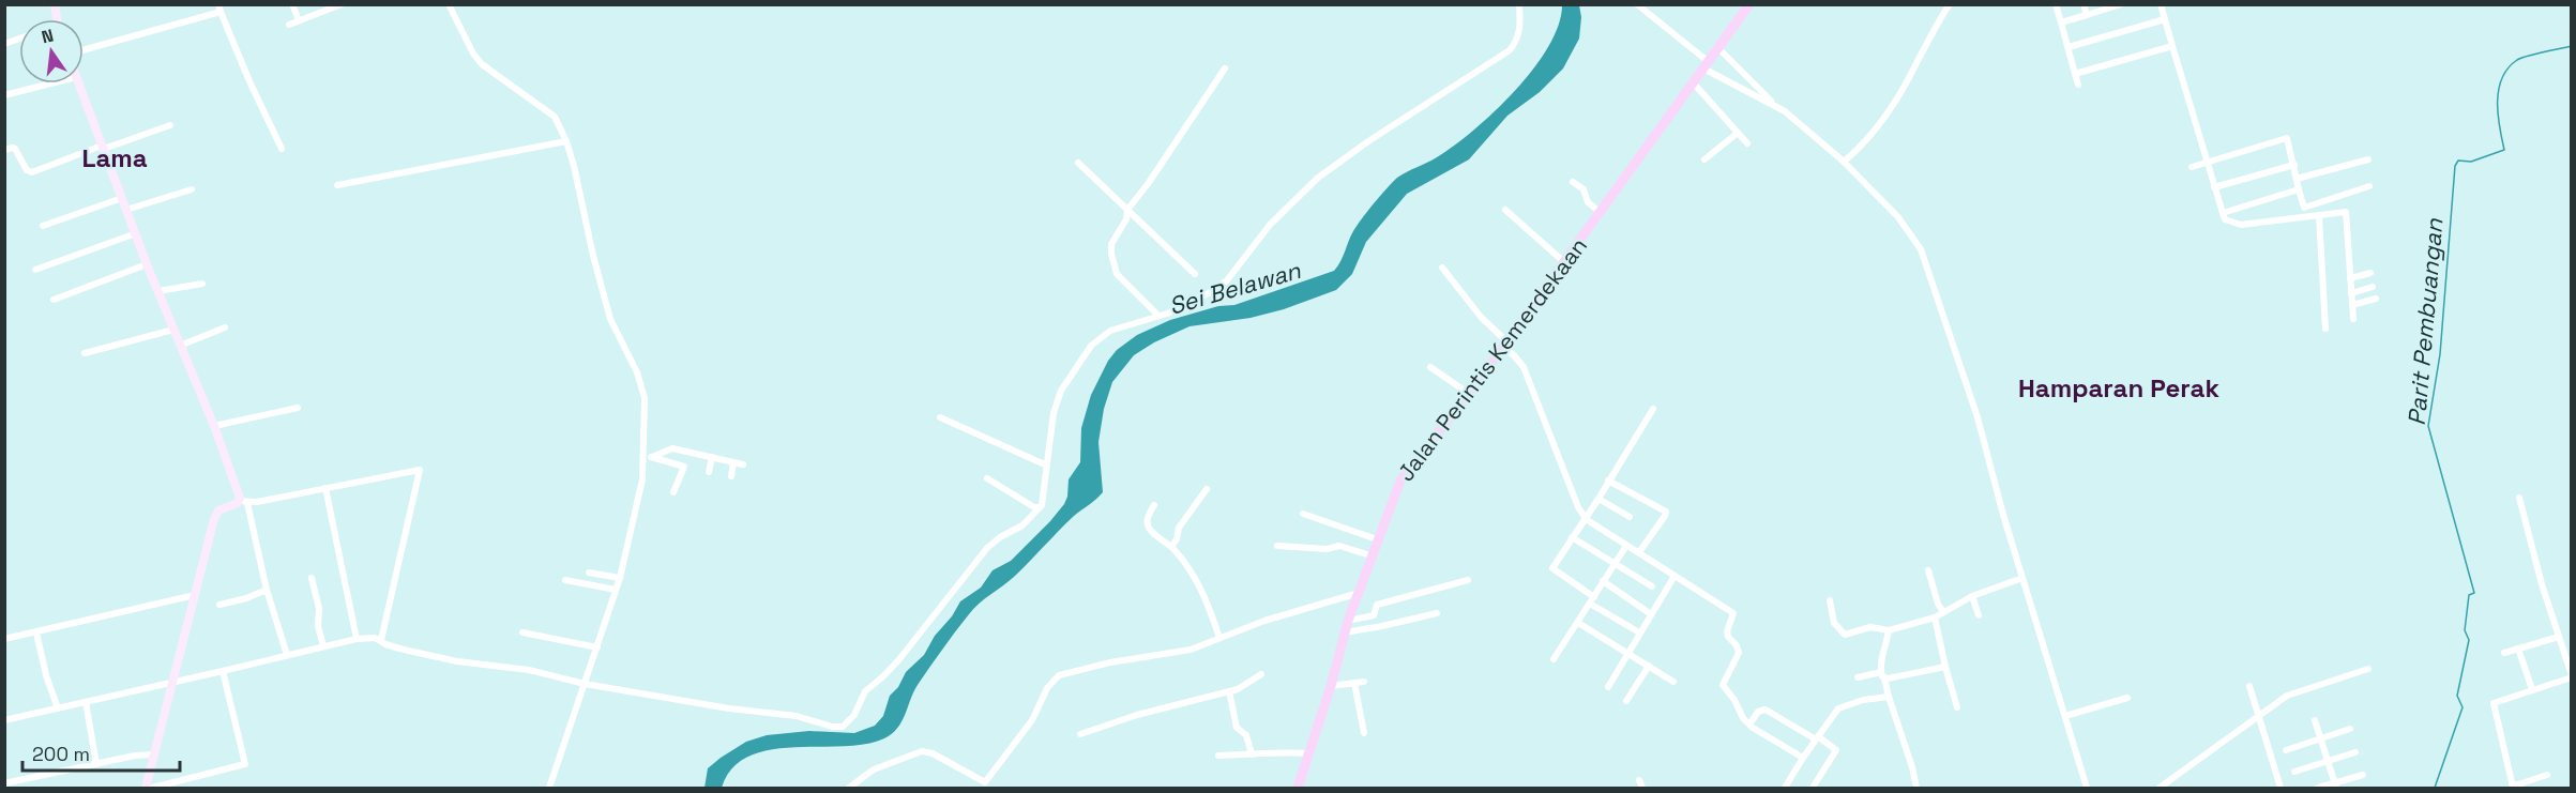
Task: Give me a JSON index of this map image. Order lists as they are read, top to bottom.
{
  "streets": {
    "main road": ["Jalan Perintis Kemerdekaan"]
  },
  "districts": ["Lama", "Hamparan Perak"],
  "water": ["Sei Belawan", "Parit Pembuangan"],
  "scale_bar": "200 m",
  "north": "top"
}
